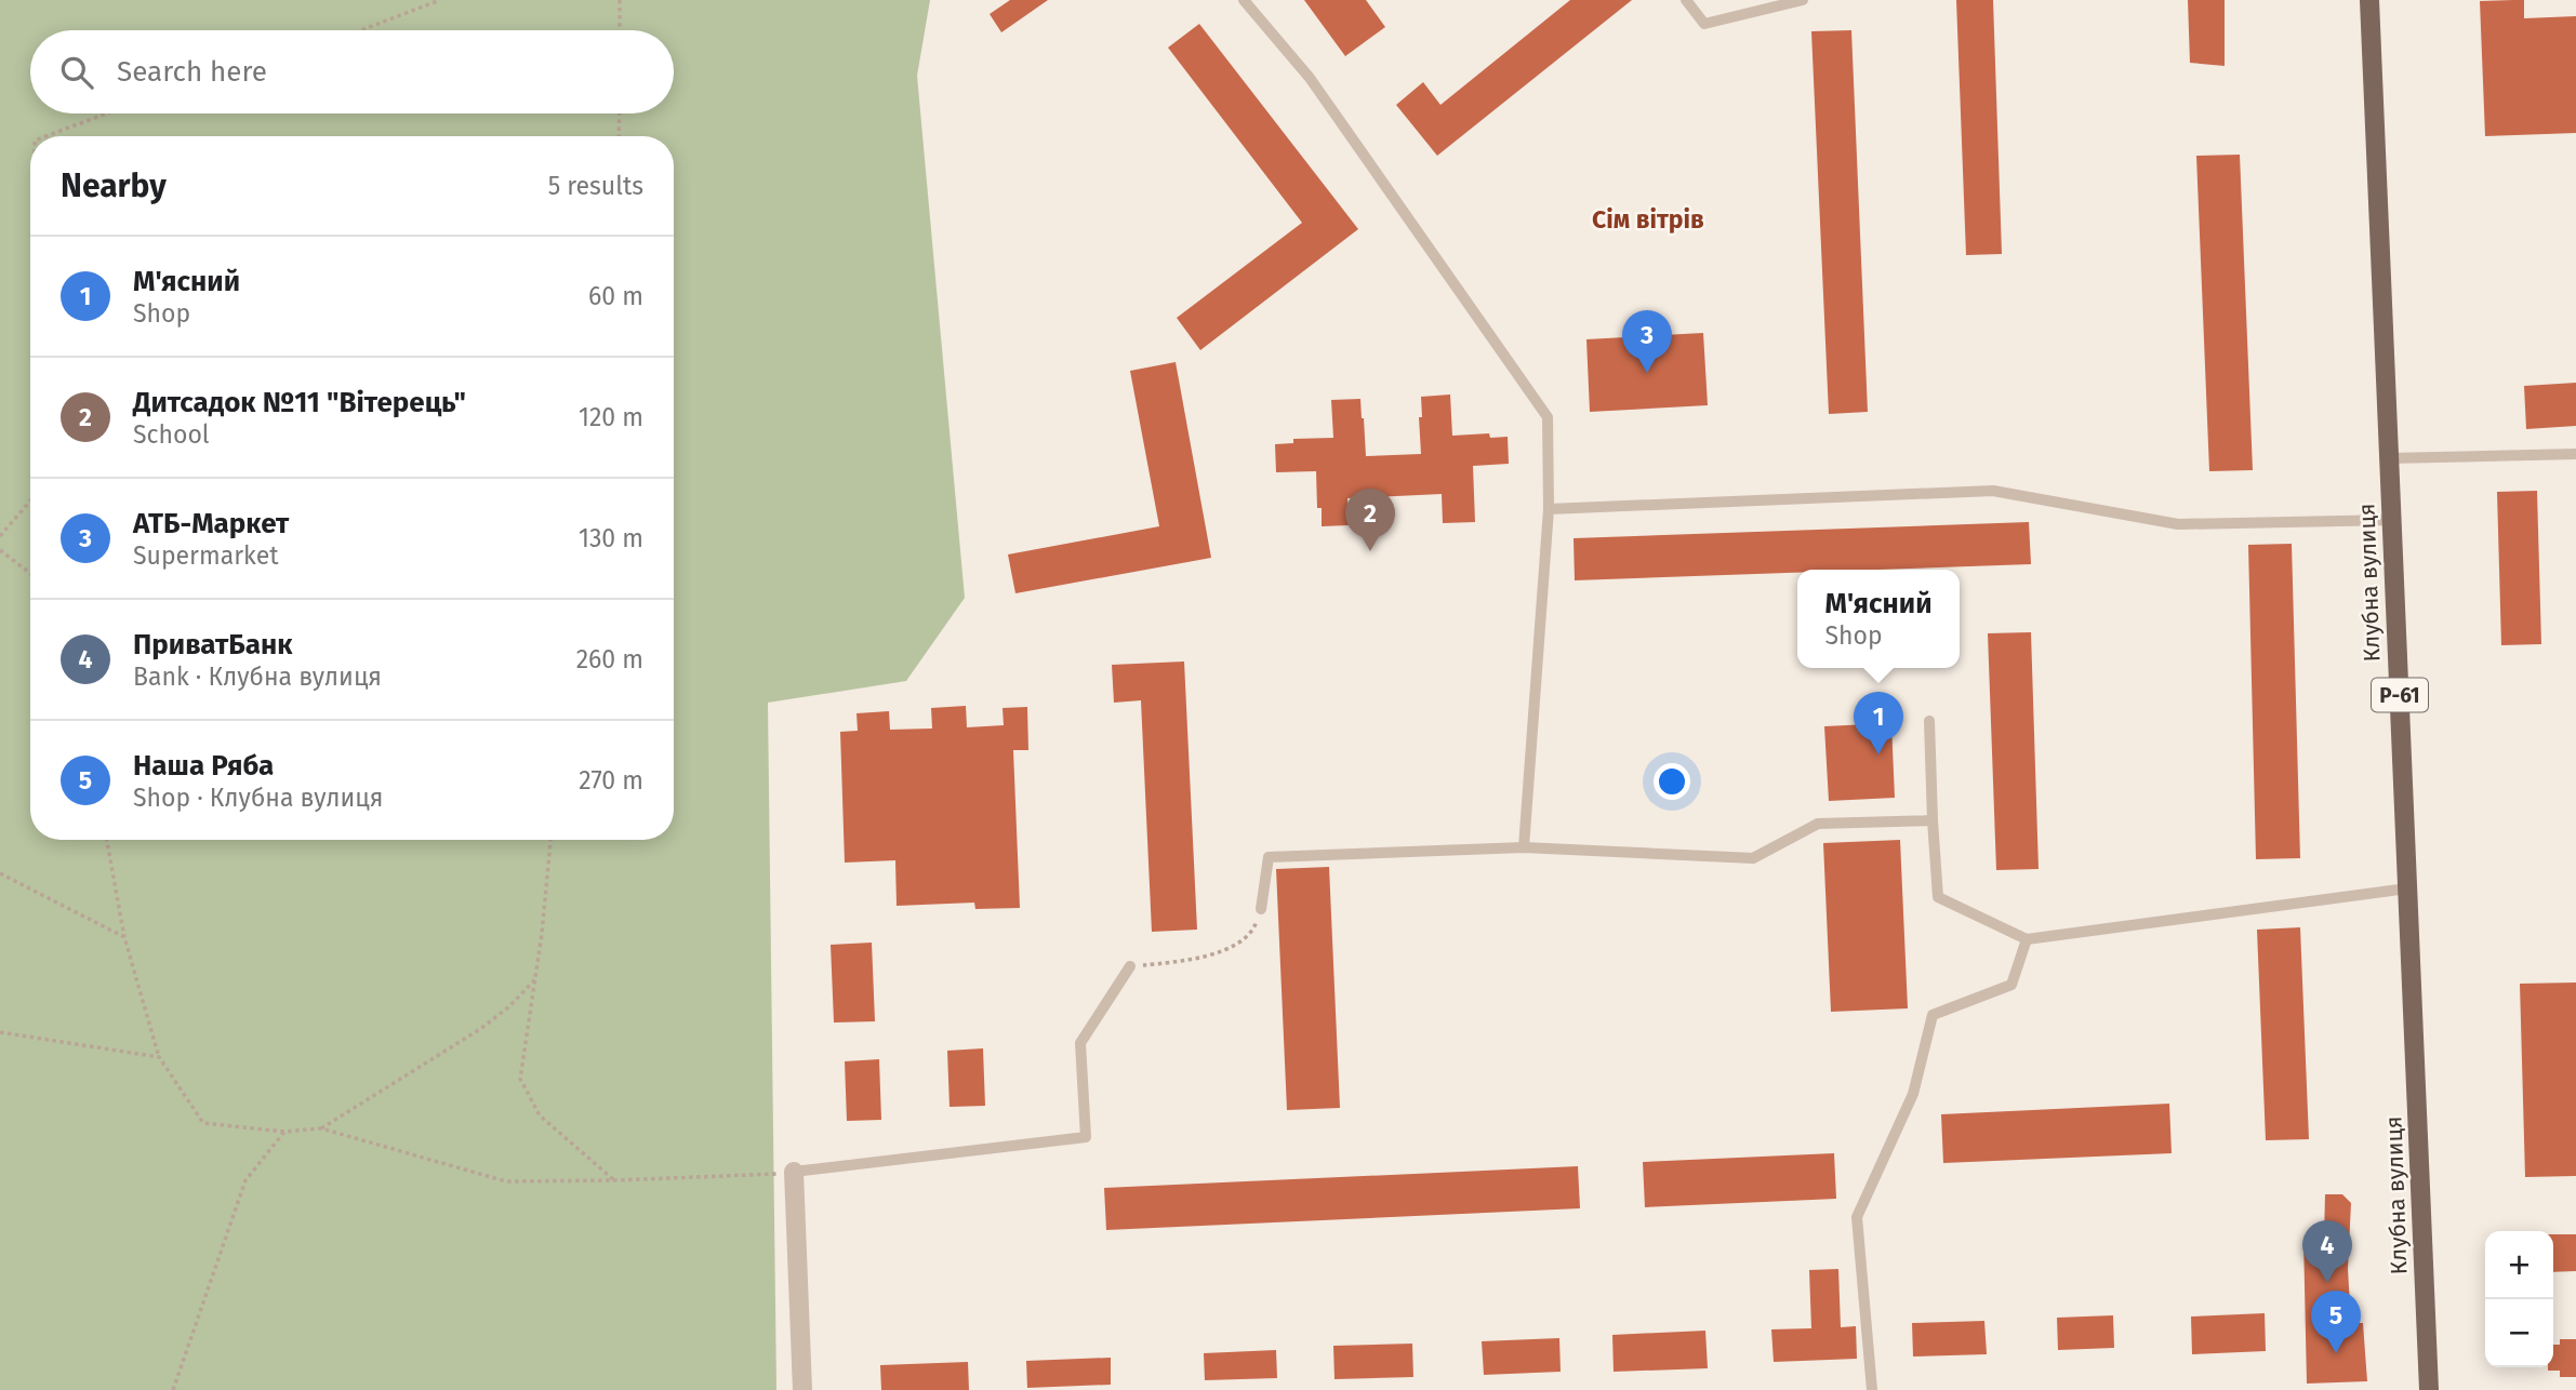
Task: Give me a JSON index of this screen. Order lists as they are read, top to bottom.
{
  "streets": {
    "main road": ["Клубна вулиця", "Р-61"]
  },
  "districts": ["Сім вітрів"],
  "page": {
    "search": "Search here",
    "heading": ["Nearby", "5 results"],
    "list": [
      {
        "mark": "1",
        "name": "М'ясний",
        "note": "Shop",
        "value": "60 m"
      },
      {
        "mark": "2",
        "name": "Дитсадок №11 \"Вітерець\"",
        "note": "School",
        "value": "120 m"
      },
      {
        "mark": "3",
        "name": "АТБ-Маркет",
        "note": "Supermarket",
        "value": "130 m"
      },
      {
        "mark": "4",
        "name": "ПриватБанк",
        "note": "Bank · Клубна вулиця",
        "value": "260 m"
      },
      {
        "mark": "5",
        "name": "Наша Ряба",
        "note": "Shop · Клубна вулиця",
        "value": "270 m"
      }
    ],
    "pins": [
      "3",
      "2",
      "1",
      "4",
      "5"
    ],
    "popup": ["М'ясний", "Shop"],
    "map_buttons": ["+", "−"]
  }
}
